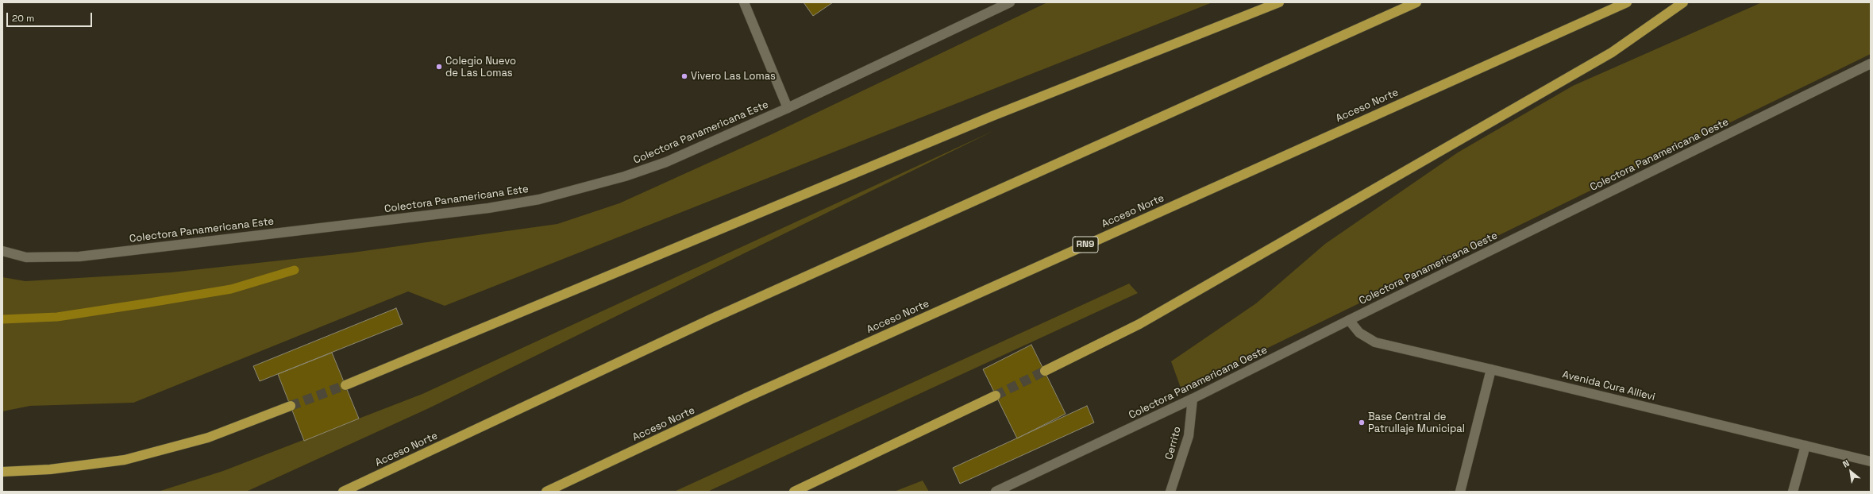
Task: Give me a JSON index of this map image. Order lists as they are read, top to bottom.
{
  "streets": {
    "highway": ["Acceso Norte", "RN9"],
    "street": [
      "Colectora Panamericana Este",
      "Colectora Panamericana Oeste",
      "Avenida Cura Allievi",
      "Cerrito"
    ]
  },
  "crossings": [
    ["Colectora Panamericana Oeste", "Avenida Cura Allievi"],
    ["Colectora Panamericana Oeste", "Cerrito"]
  ],
  "places": ["Colegio Nuevo de Las Lomas", "Vivero Las Lomas", "Base Central de Patrullaje Municipal"],
  "scale_bar": "20 m",
  "north": "top left"
}
